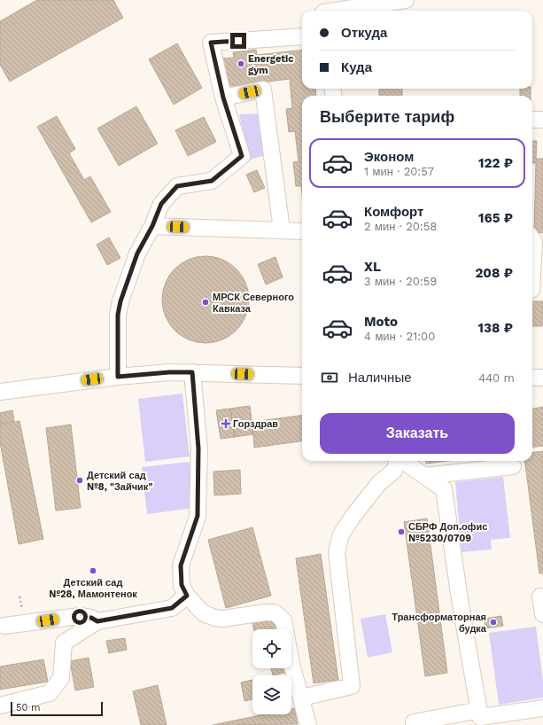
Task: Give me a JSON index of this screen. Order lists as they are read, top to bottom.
{
  "places": {
    "other": [
      "Energetic gym",
      "МРСК Северного Кавказа",
      "Детский сад №8, \"Зайчик\"",
      "СБРФ Доп.офис №5230/0709",
      "Детский сад №28, Мамонтенок",
      "Трансформаторная будка"
    ],
    "health": ["Горздрав"]
  },
  "scale_bar": "50 m",
  "page": {
    "banner": ["Откуда", "Куда"],
    "heading": "Выберите тариф",
    "list": [
      {
        "name": "Эконом",
        "note": "1 мин · 20:57",
        "value": "122 ₽"
      },
      {
        "name": "Комфорт",
        "note": "2 мин · 20:58",
        "value": "165 ₽"
      },
      {
        "name": "XL",
        "note": "3 мин · 20:59",
        "value": "208 ₽"
      },
      {
        "name": "Moto",
        "note": "4 мин · 21:00",
        "value": "138 ₽"
      }
    ],
    "pay": ["Наличные", "440 m"],
    "buttons": "Заказать",
    "scale": "50 m"
  }
}
